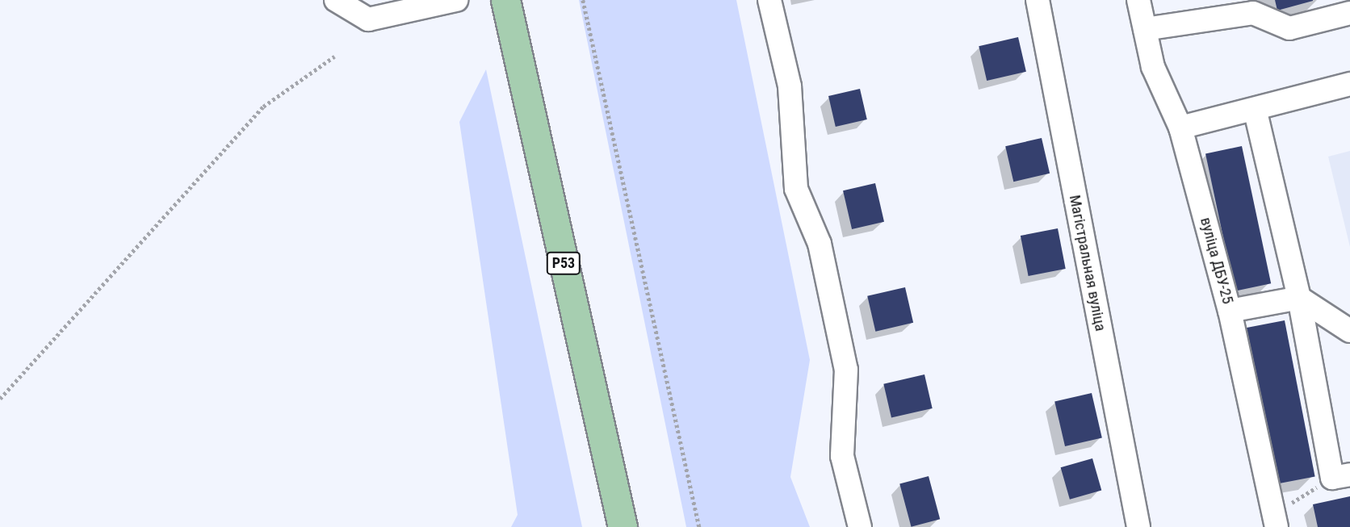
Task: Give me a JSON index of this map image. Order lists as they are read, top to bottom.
{
  "streets": {
    "main road": ["Р53"],
    "street": ["вуліца ДБУ-25", "Магістральная вуліца"]
  }
}
